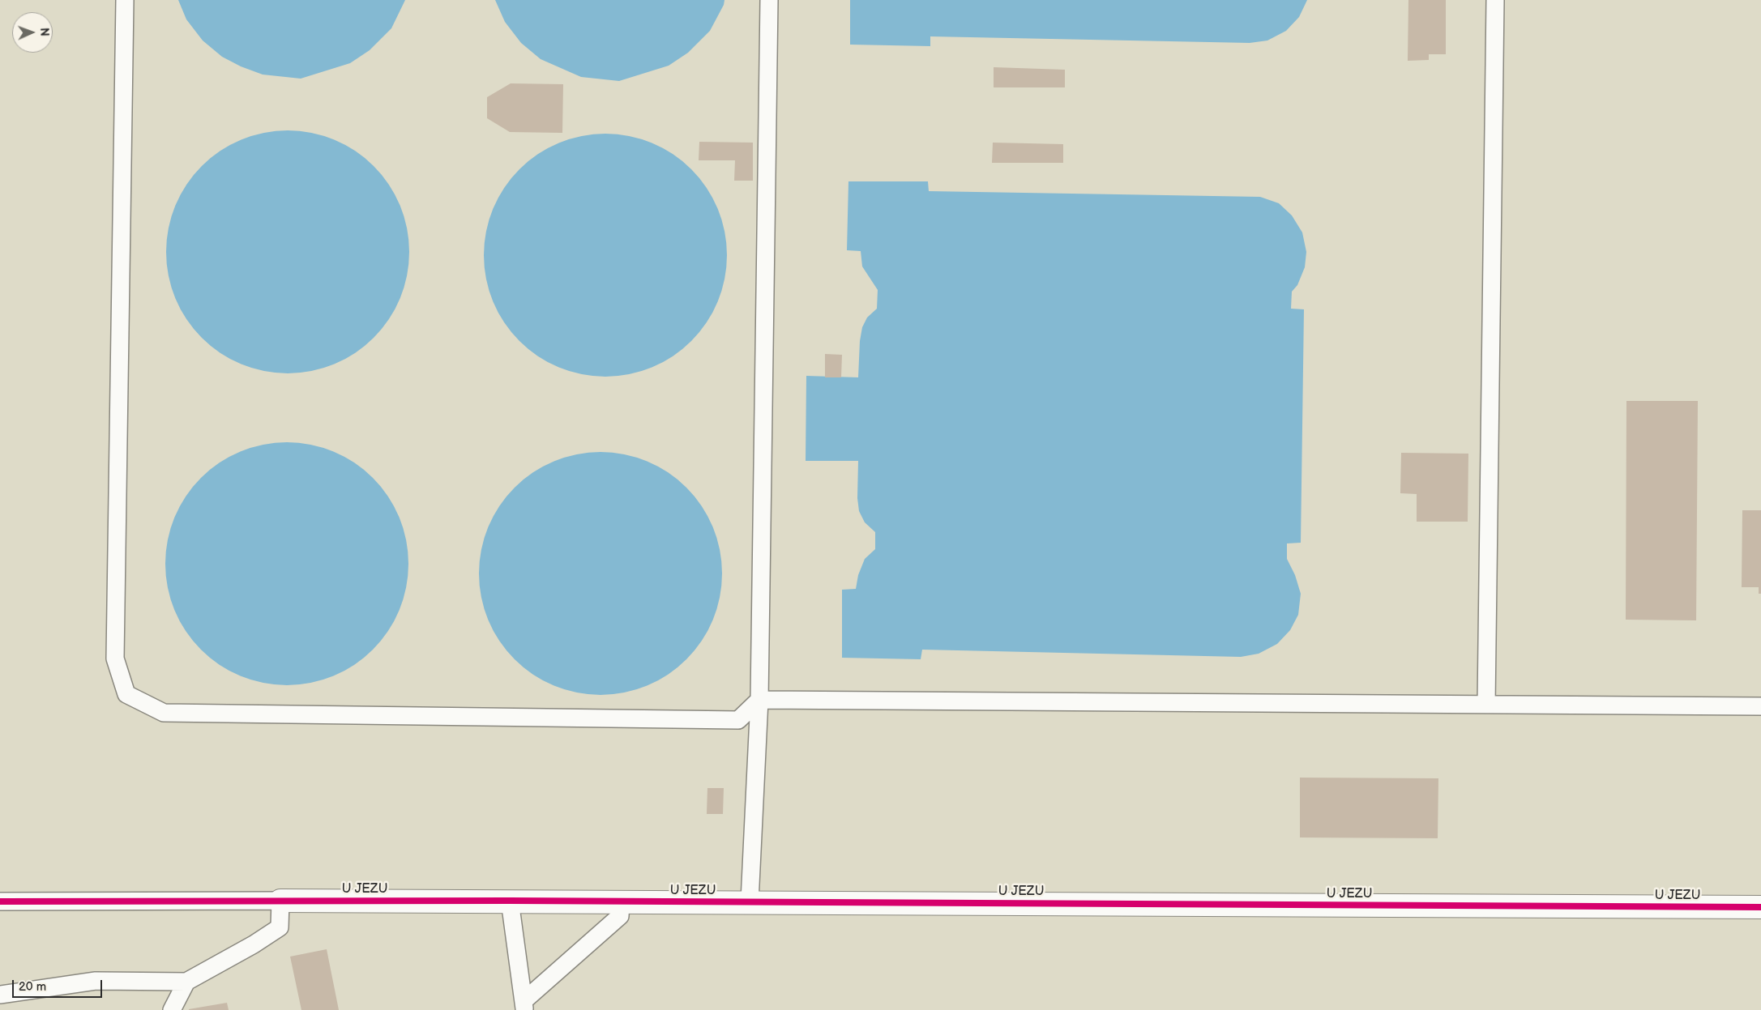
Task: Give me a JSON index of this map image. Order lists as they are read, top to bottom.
{
  "streets": {
    "street": ["U JEZU"]
  },
  "scale_bar": "20 m",
  "north": "right"
}
